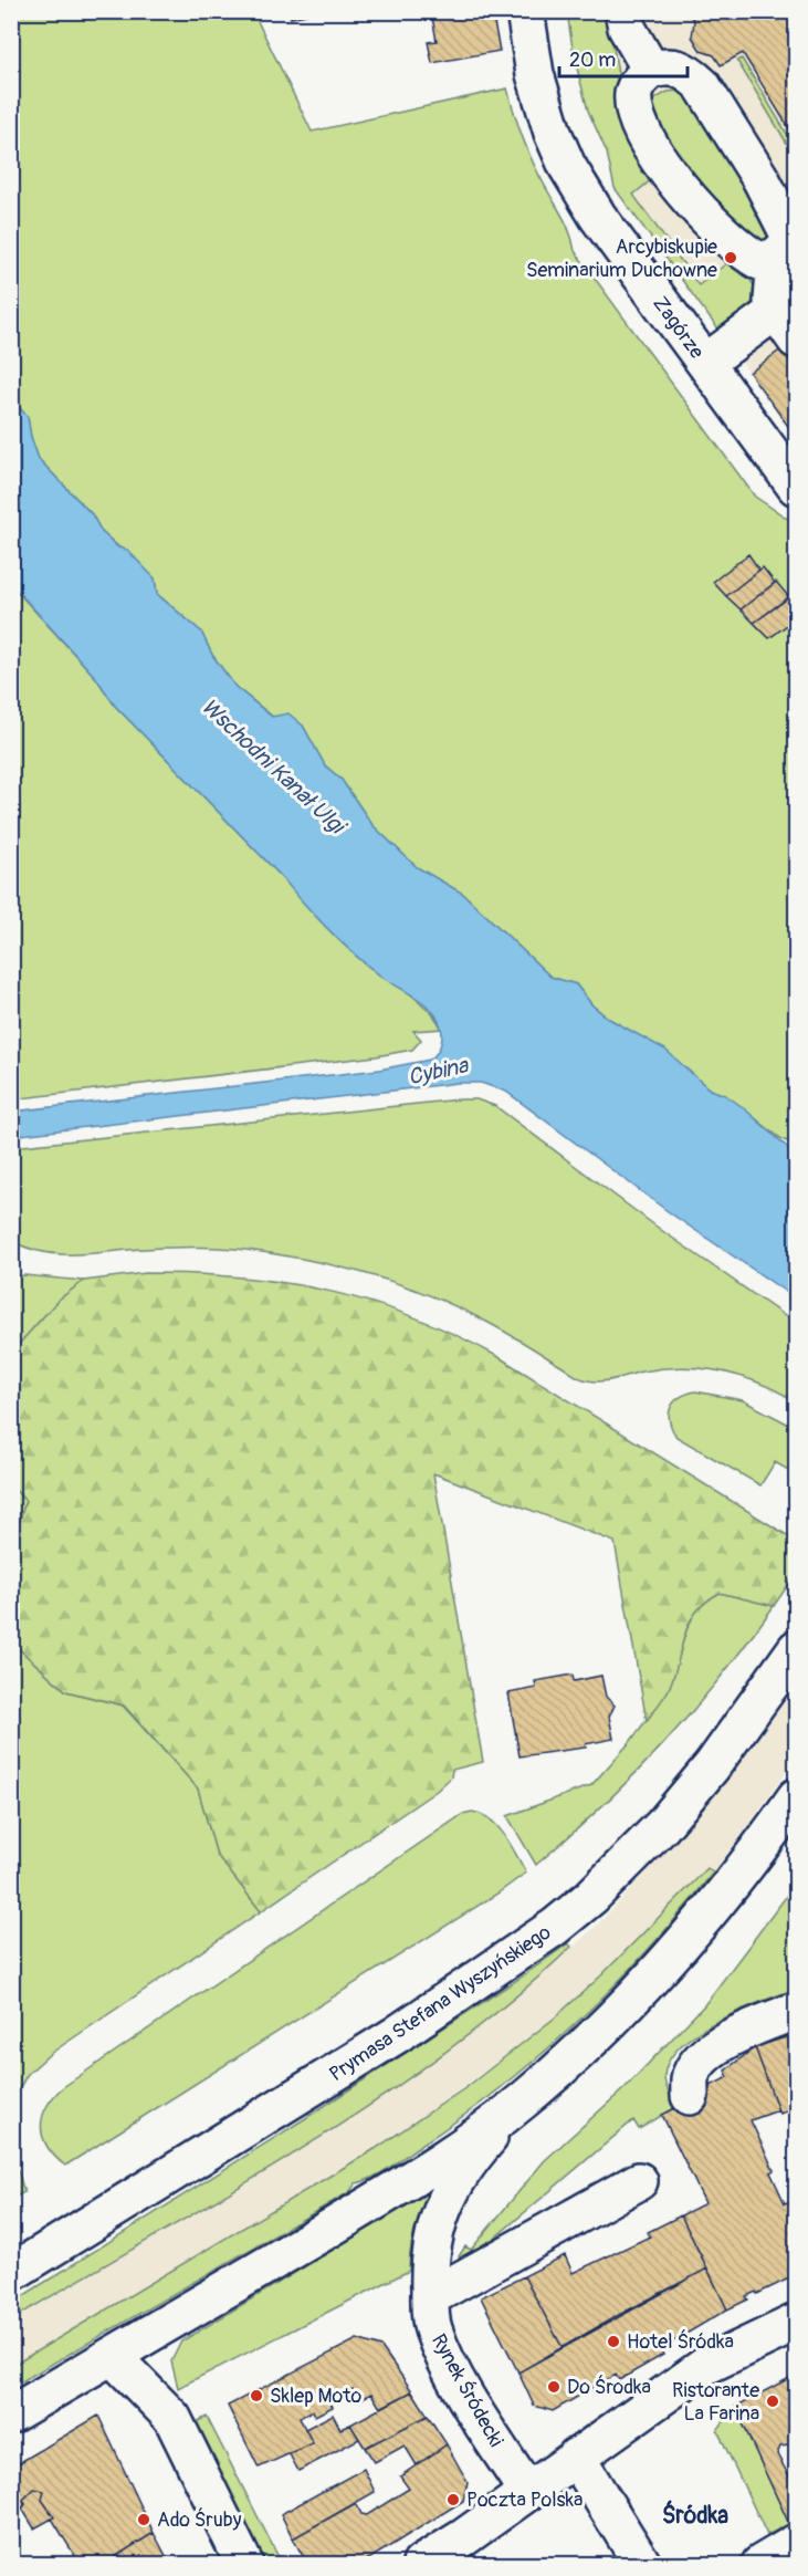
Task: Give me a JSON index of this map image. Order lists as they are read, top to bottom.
{
  "streets": {
    "street": ["Zagórze", "Prymasa Stefana Wyszyńskiego", "Rynek Śródecki"]
  },
  "districts": ["Śródka"],
  "water": ["Wschodni Kanał Ulgi", "Cybina"],
  "places": [
    "Arcybiskupie Seminarium Duchowne",
    "Hotel Śródka",
    "Do Środka",
    "Sklep Moto",
    "Ristorante La Farina",
    "Poczta Polska",
    "Ado Śruby"
  ],
  "scale_bar": "20 m"
}
